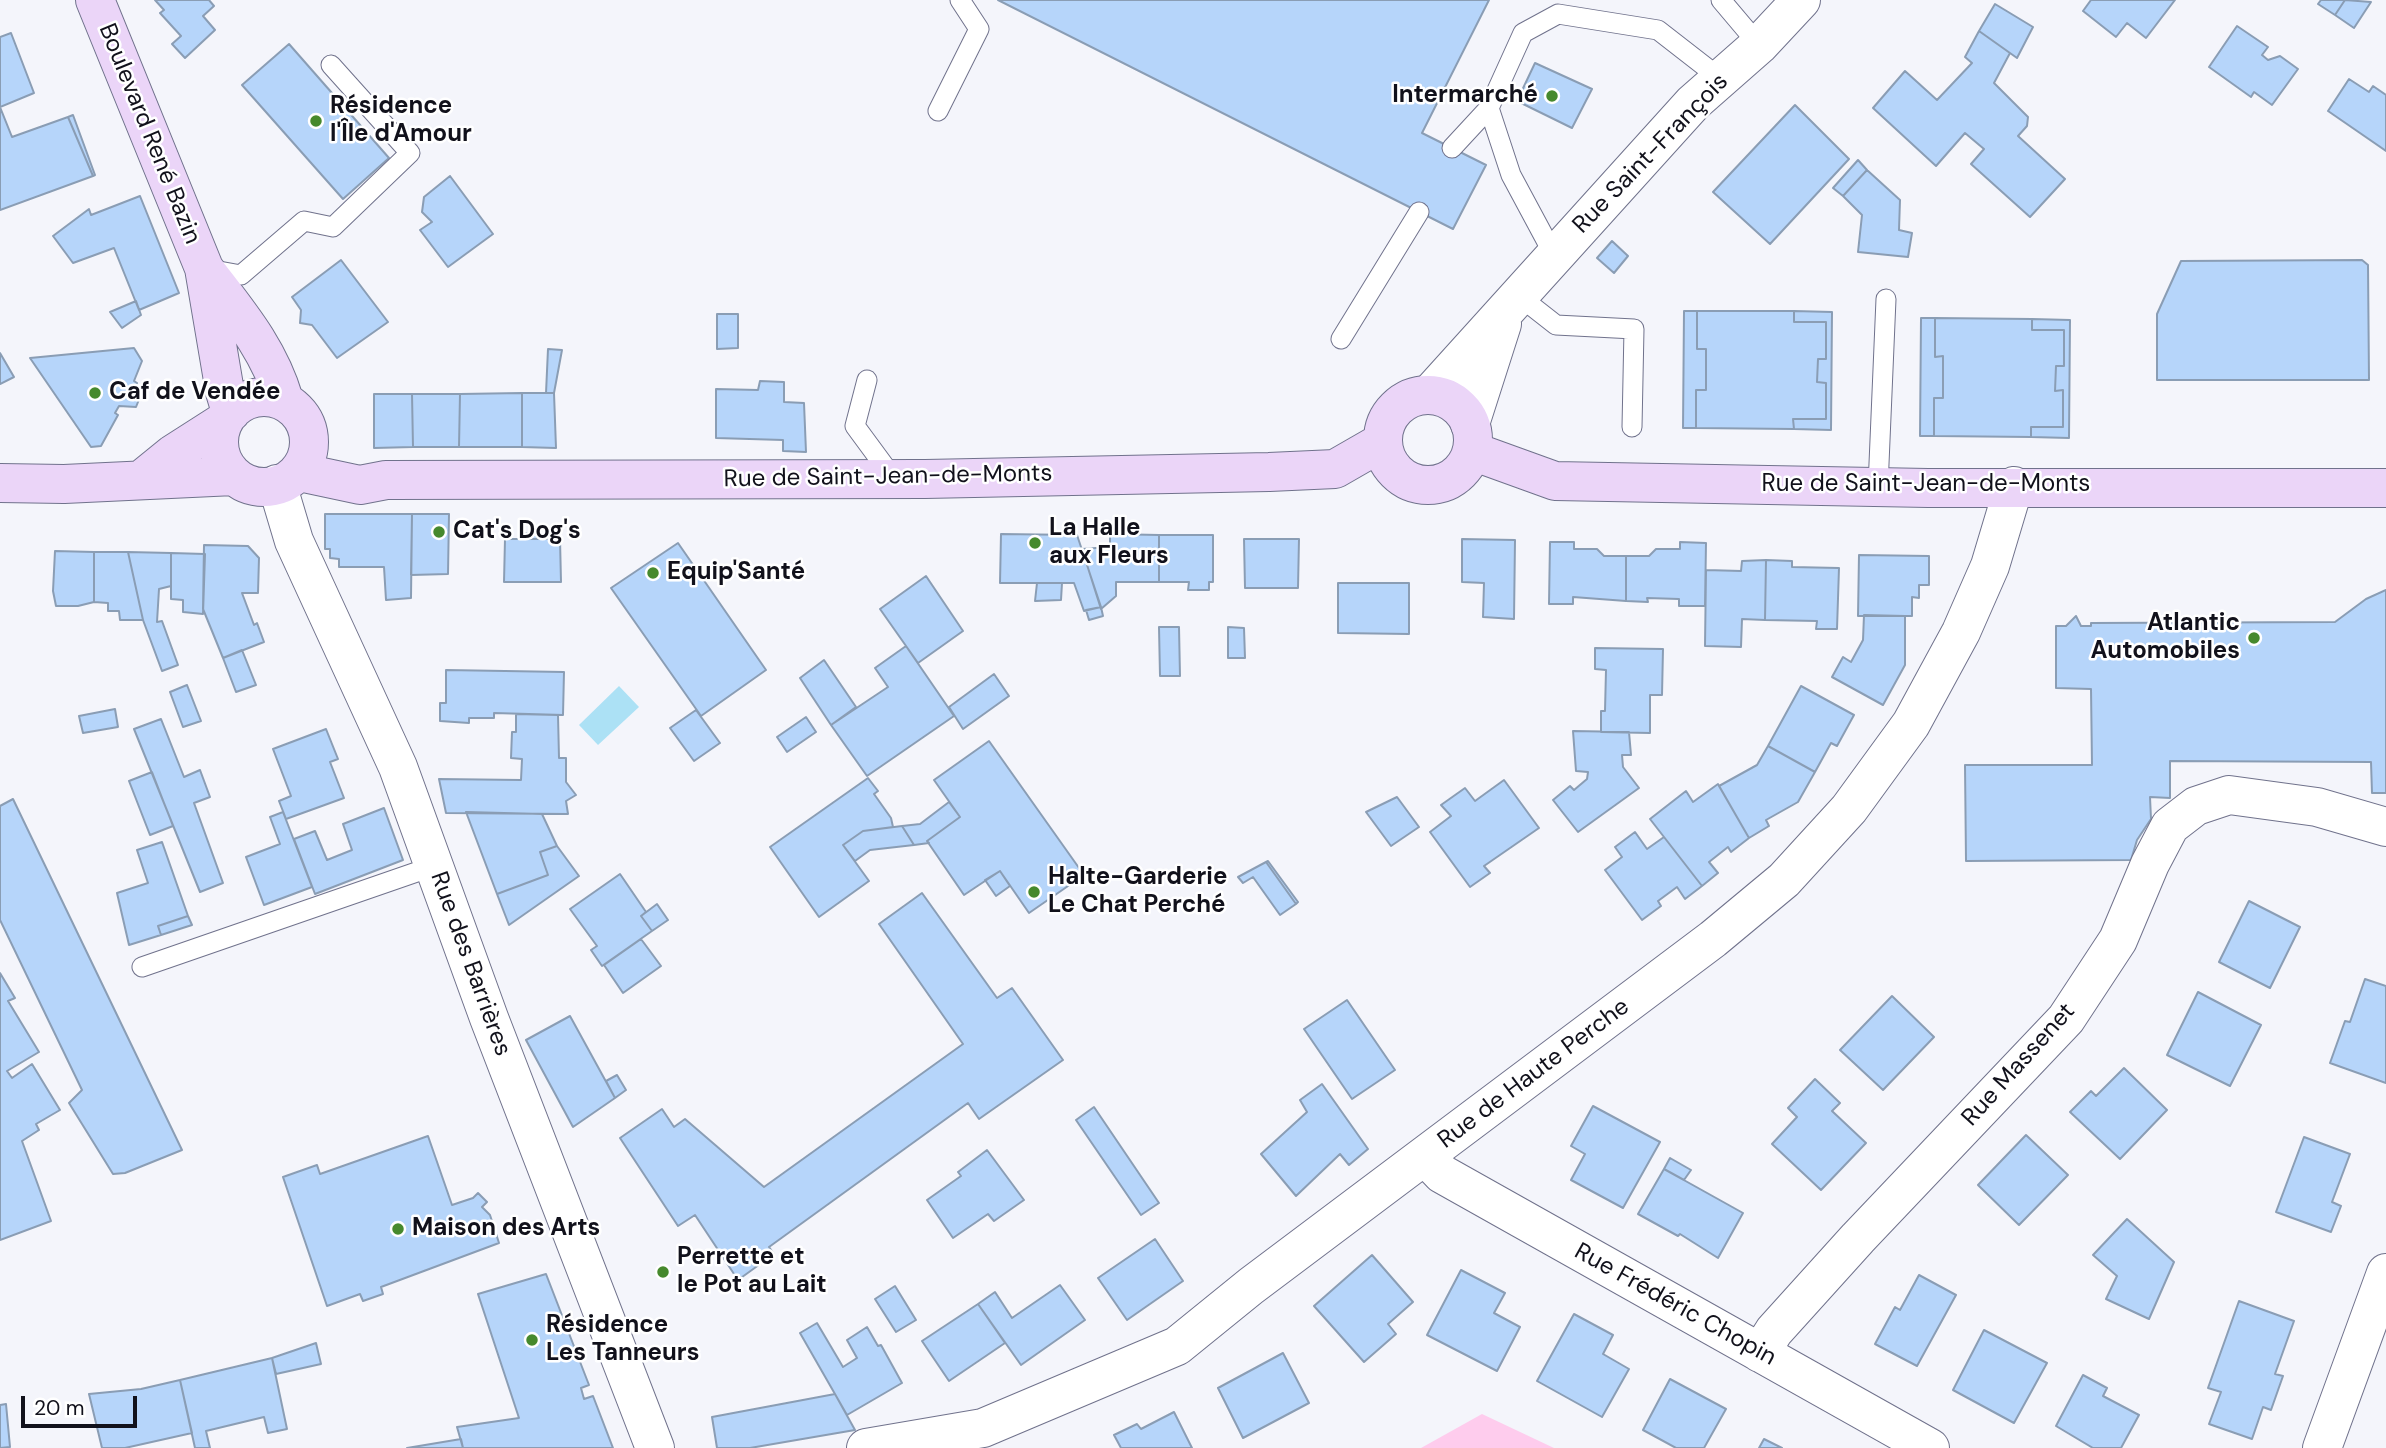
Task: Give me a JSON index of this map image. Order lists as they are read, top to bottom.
{
  "streets": {
    "main road": ["Boulevard René Bazin", "Rue de Saint-Jean-de-Monts"],
    "street": [
      "Rue Saint-François",
      "Rue des Barrières",
      "Rue Massenet",
      "Rue de Haute Perche",
      "Rue Frédéric Chopin"
    ]
  },
  "crossings": [
    ["Boulevard René Bazin", "Rue de Saint-Jean-de-Monts"],
    ["Boulevard René Bazin", "Rue des Barrières"],
    ["Rue Saint-François", "Rue de Saint-Jean-de-Monts"],
    ["Rue de Saint-Jean-de-Monts", "Rue des Barrières"],
    ["Rue de Saint-Jean-de-Monts", "Rue de Haute Perche"],
    ["Rue Massenet", "Rue Frédéric Chopin"],
    ["Rue de Haute Perche", "Rue Frédéric Chopin"]
  ],
  "places": [
    "Intermarché",
    "Résidence l'Île d'Amour",
    "Caf de Vendée",
    "Cat's Dog's",
    "La Halle aux Fleurs",
    "Equip'Santé",
    "Atlantic Automobiles",
    "Halte-Garderie Le Chat Perché",
    "Maison des Arts",
    "Perrette et le Pot au Lait",
    "Résidence Les Tanneurs"
  ],
  "scale_bar": "20 m"
}
